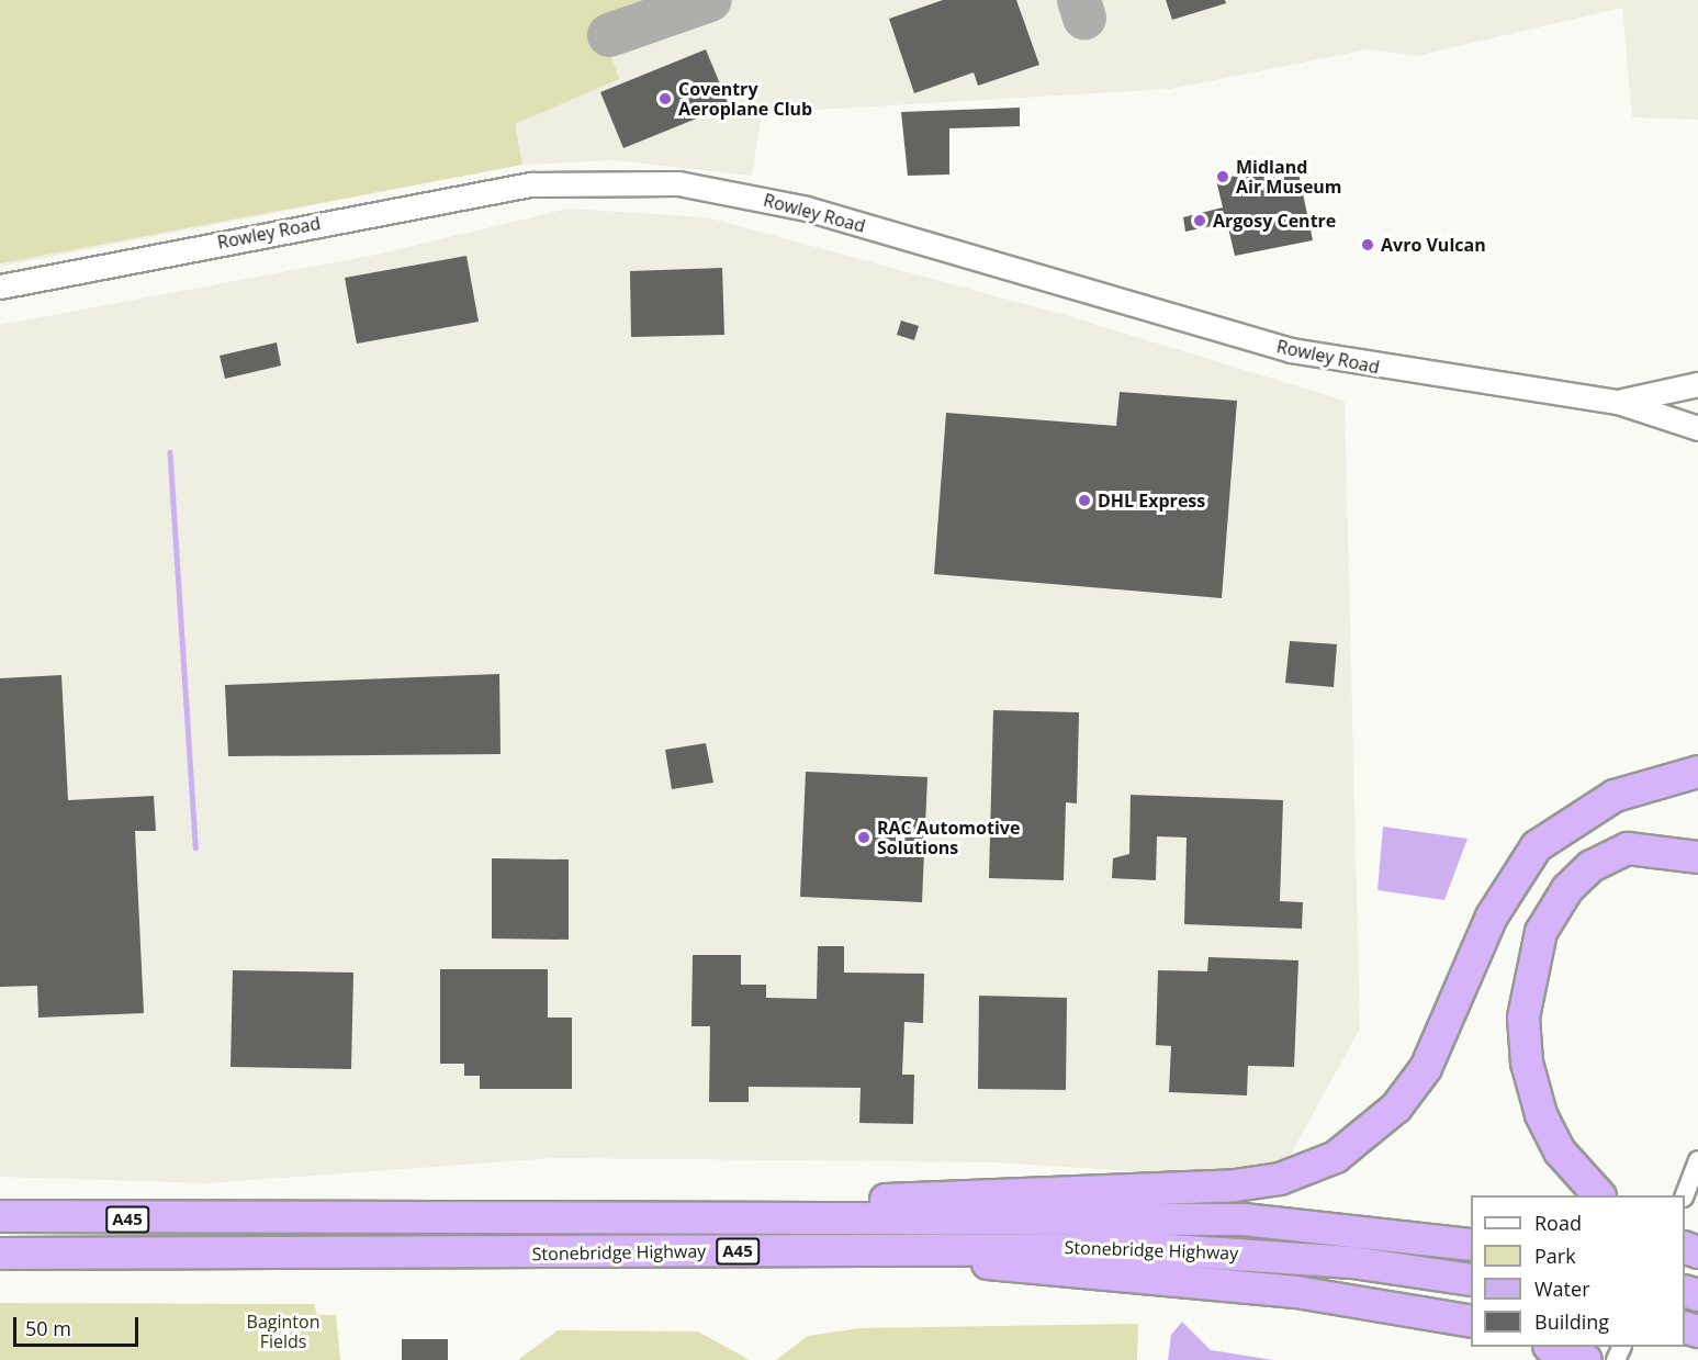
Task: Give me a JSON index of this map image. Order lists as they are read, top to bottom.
{
  "streets": {
    "highway": ["A45", "Stonebridge Highway"],
    "street": ["Rowley Road"]
  },
  "parks": ["Baginton Fields"],
  "places": [
    "Coventry Aeroplane Club",
    "Midland Air Museum",
    "Argosy Centre",
    "Avro Vulcan",
    "DHL Express",
    "RAC Automotive Solutions"
  ],
  "legend": [
    "Road",
    "Park",
    "Water",
    "Building"
  ],
  "scale_bar": "50 m"
}
